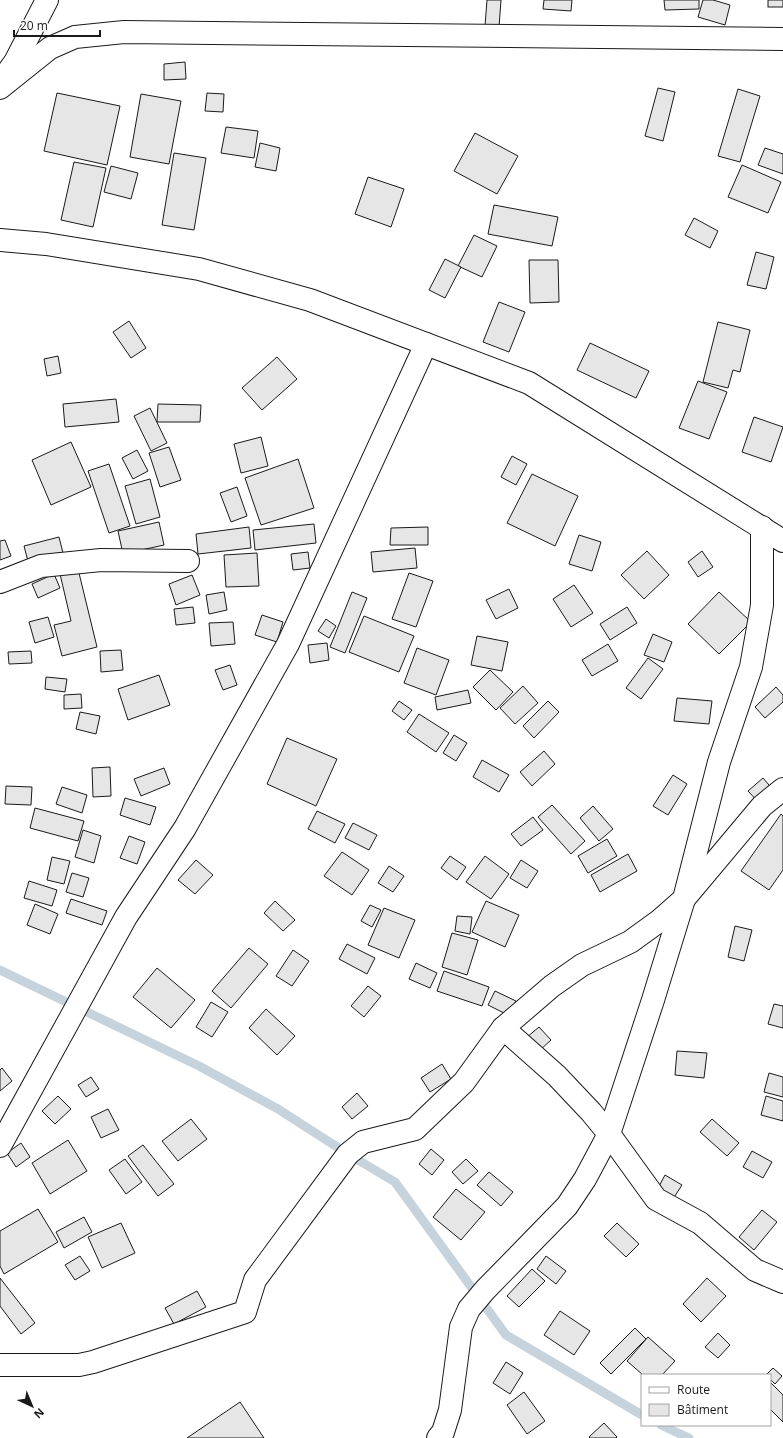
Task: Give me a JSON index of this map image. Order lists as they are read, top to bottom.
{
  "legend": ["Route", "Bâtiment"],
  "scale_bar": "20 m",
  "north": "bottom right"
}
